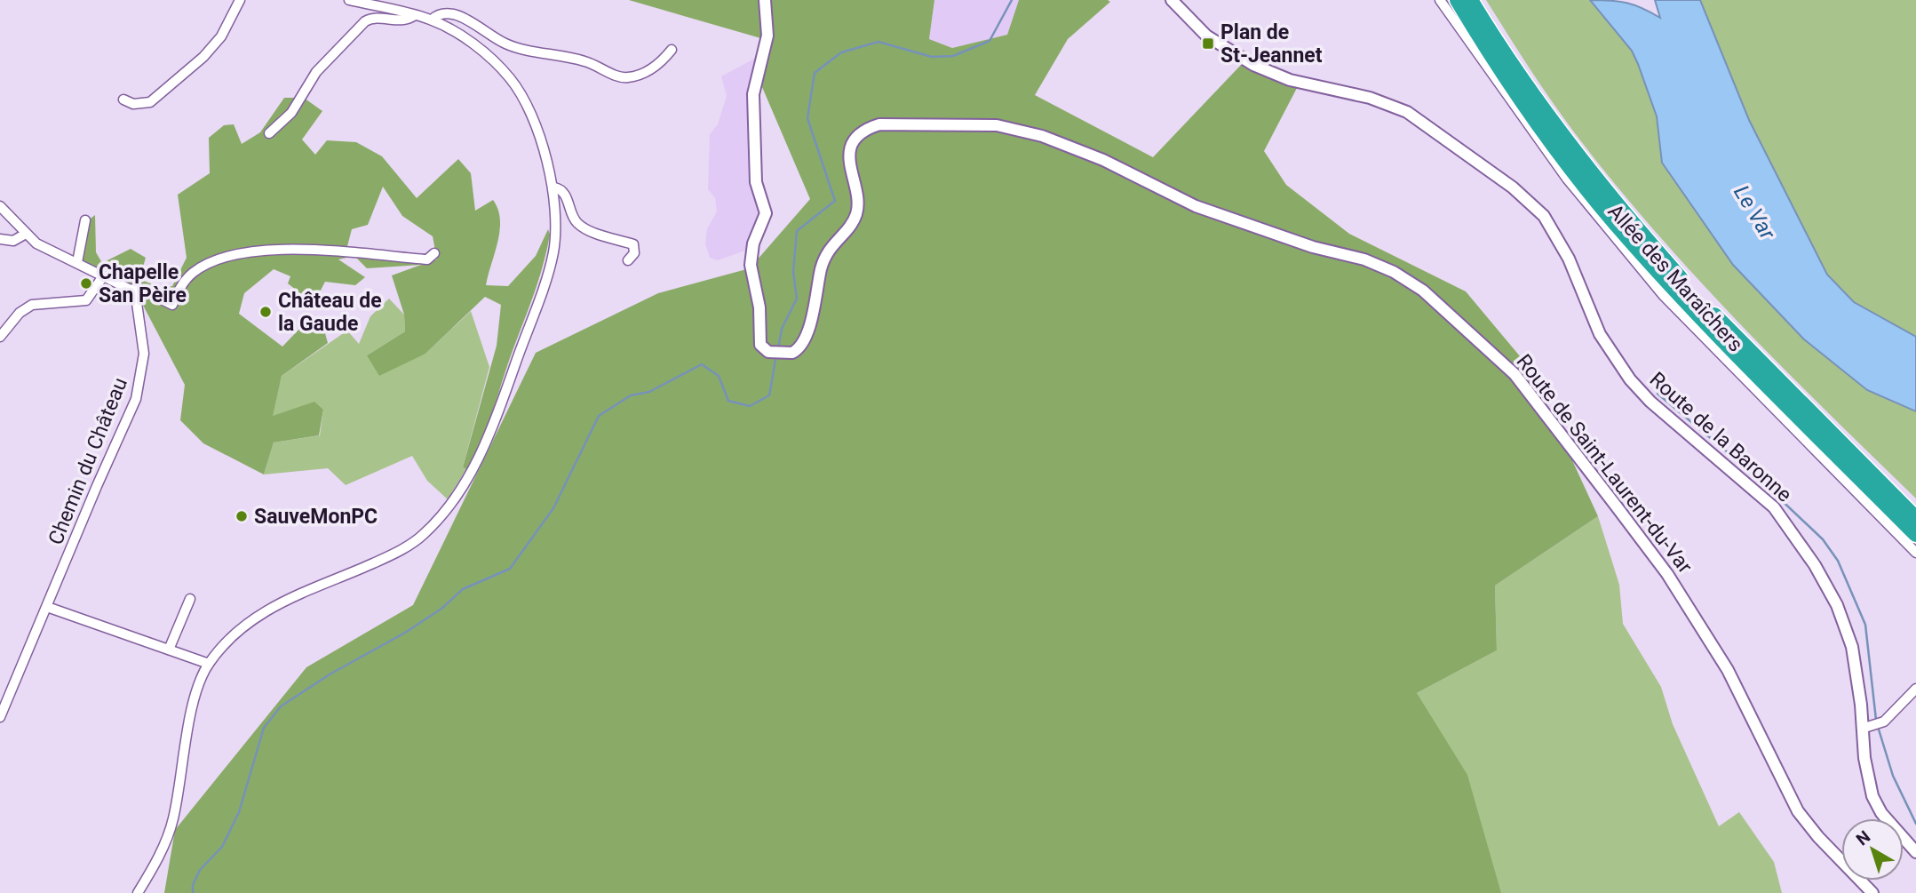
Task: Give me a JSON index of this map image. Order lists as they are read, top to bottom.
{
  "streets": {
    "street": [
      "Allée des Maraîchers",
      "Route de la Baronne",
      "Chemin du Château",
      "Route de Saint-Laurent-du-Var"
    ]
  },
  "water": ["Le Var"],
  "places": {
    "transit": ["Plan de St-Jeannet"],
    "other": ["Chapelle San Pèire", "Château de la Gaude", "SauveMonPC"]
  },
  "north": "top left"
}
